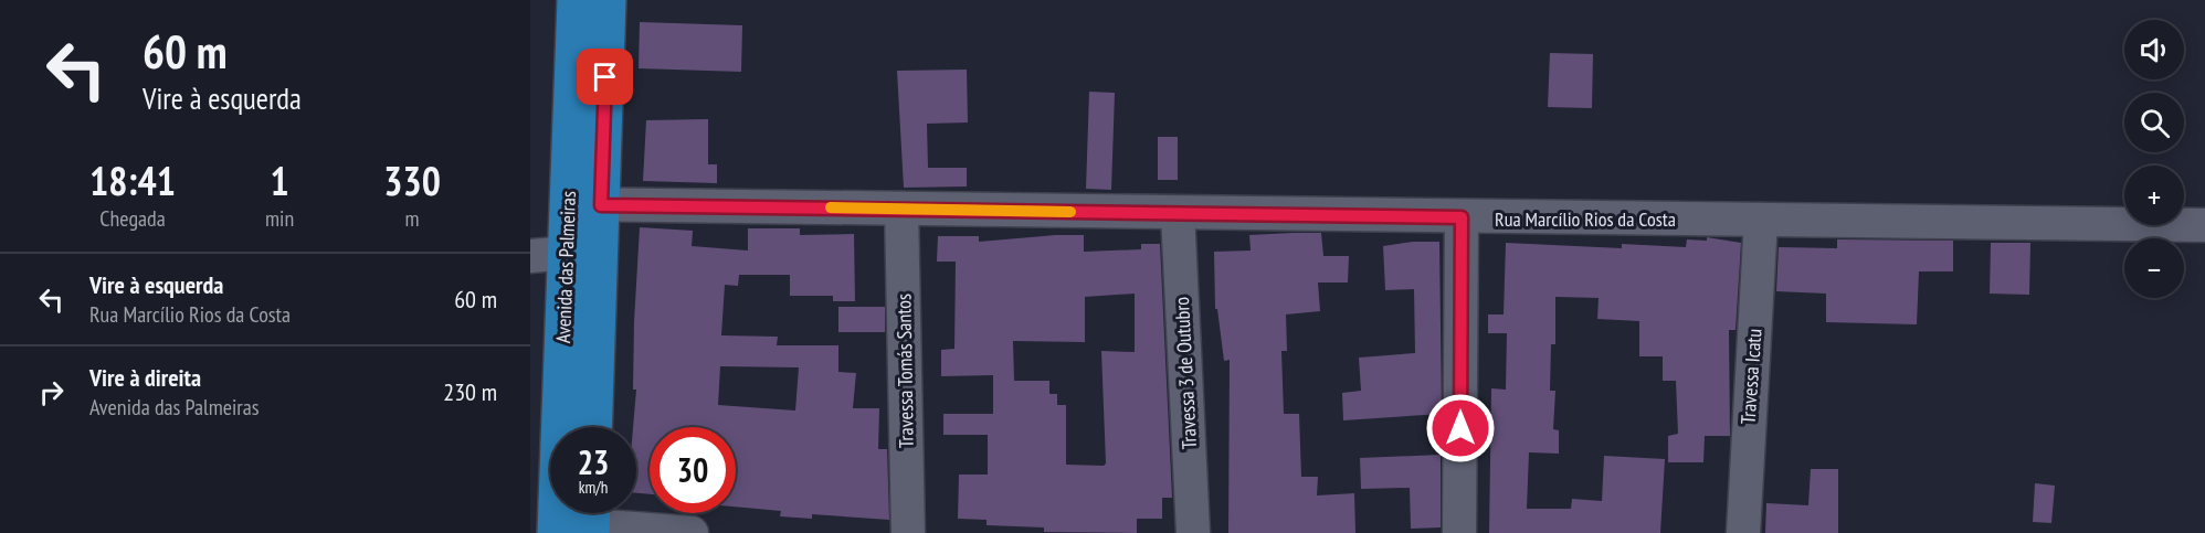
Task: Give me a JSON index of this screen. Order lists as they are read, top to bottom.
{
  "streets": {
    "main road": ["Avenida das Palmeiras"],
    "street": [
      "Rua Marcílio Rios da Costa",
      "Travessa Tomás Santos",
      "Travessa 3 de Outubro",
      "Travessa Icatu"
    ]
  },
  "crossings": [
    ["Rua Marcílio Rios da Costa", "Avenida das Palmeiras"],
    ["Rua Marcílio Rios da Costa", "Travessa Tomás Santos"],
    ["Rua Marcílio Rios da Costa", "Travessa 3 de Outubro"],
    ["Rua Marcílio Rios da Costa", "Travessa Icatu"]
  ],
  "page": {
    "turn": ["60 m", "Vire à esquerda"],
    "map_buttons": ["+", "−"],
    "eta": [
      "18:41",
      "Chegada",
      "1",
      "min",
      "330",
      "m"
    ],
    "list": [
      {
        "name": "Vire à esquerda",
        "note": "Rua Marcílio Rios da Costa",
        "value": "60 m"
      },
      {
        "name": "Vire à direita",
        "note": "Avenida das Palmeiras",
        "value": "230 m"
      }
    ],
    "speed": "23 km/h",
    "limit": "30"
  }
}
